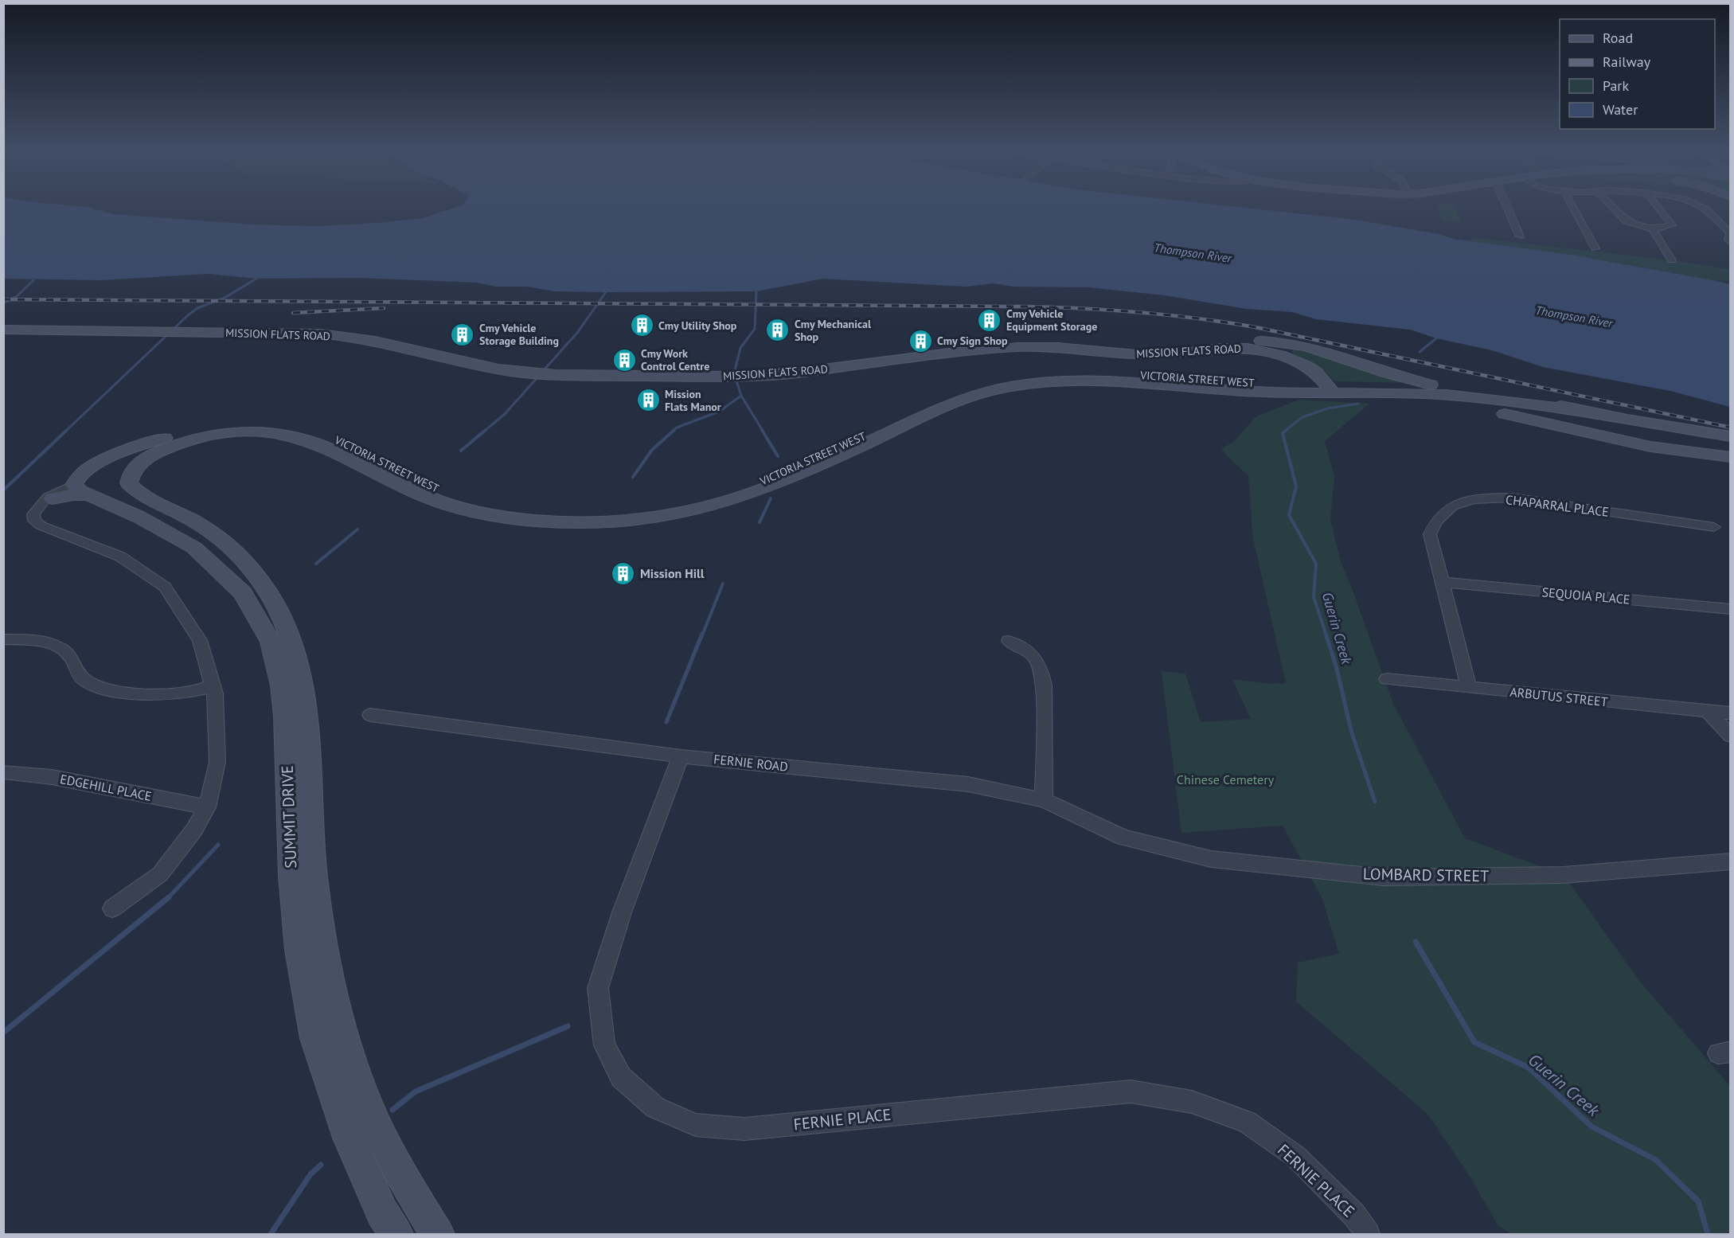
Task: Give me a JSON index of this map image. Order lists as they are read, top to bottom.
{
  "streets": {
    "main road": ["MISSION FLATS ROAD", "VICTORIA STREET WEST", "SUMMIT DRIVE"],
    "street": [
      "CHAPARRAL PLACE",
      "SEQUOIA PLACE",
      "ARBUTUS STREET",
      "FERNIE ROAD",
      "EDGEHILL PLACE",
      "LOMBARD STREET",
      "FERNIE PLACE"
    ]
  },
  "crossings": [
    ["MISSION FLATS ROAD", "VICTORIA STREET WEST"],
    ["VICTORIA STREET WEST", "SUMMIT DRIVE"],
    ["CHAPARRAL PLACE", "SEQUOIA PLACE"],
    ["CHAPARRAL PLACE", "ARBUTUS STREET"],
    ["FERNIE ROAD", "LOMBARD STREET"],
    ["FERNIE ROAD", "FERNIE PLACE"]
  ],
  "water": ["Thompson River", "Guerin Creek"],
  "parks": ["Chinese Cemetery"],
  "places": {
    "building": [
      "Cmy Vehicle Equipment Storage",
      "Cmy Utility Shop",
      "Cmy Mechanical Shop",
      "Cmy Vehicle Storage Building",
      "Cmy Sign Shop",
      "Cmy Work Control Centre",
      "Mission Flats Manor",
      "Mission Hill"
    ]
  },
  "legend": [
    "Road",
    "Railway",
    "Park",
    "Water"
  ]
}
